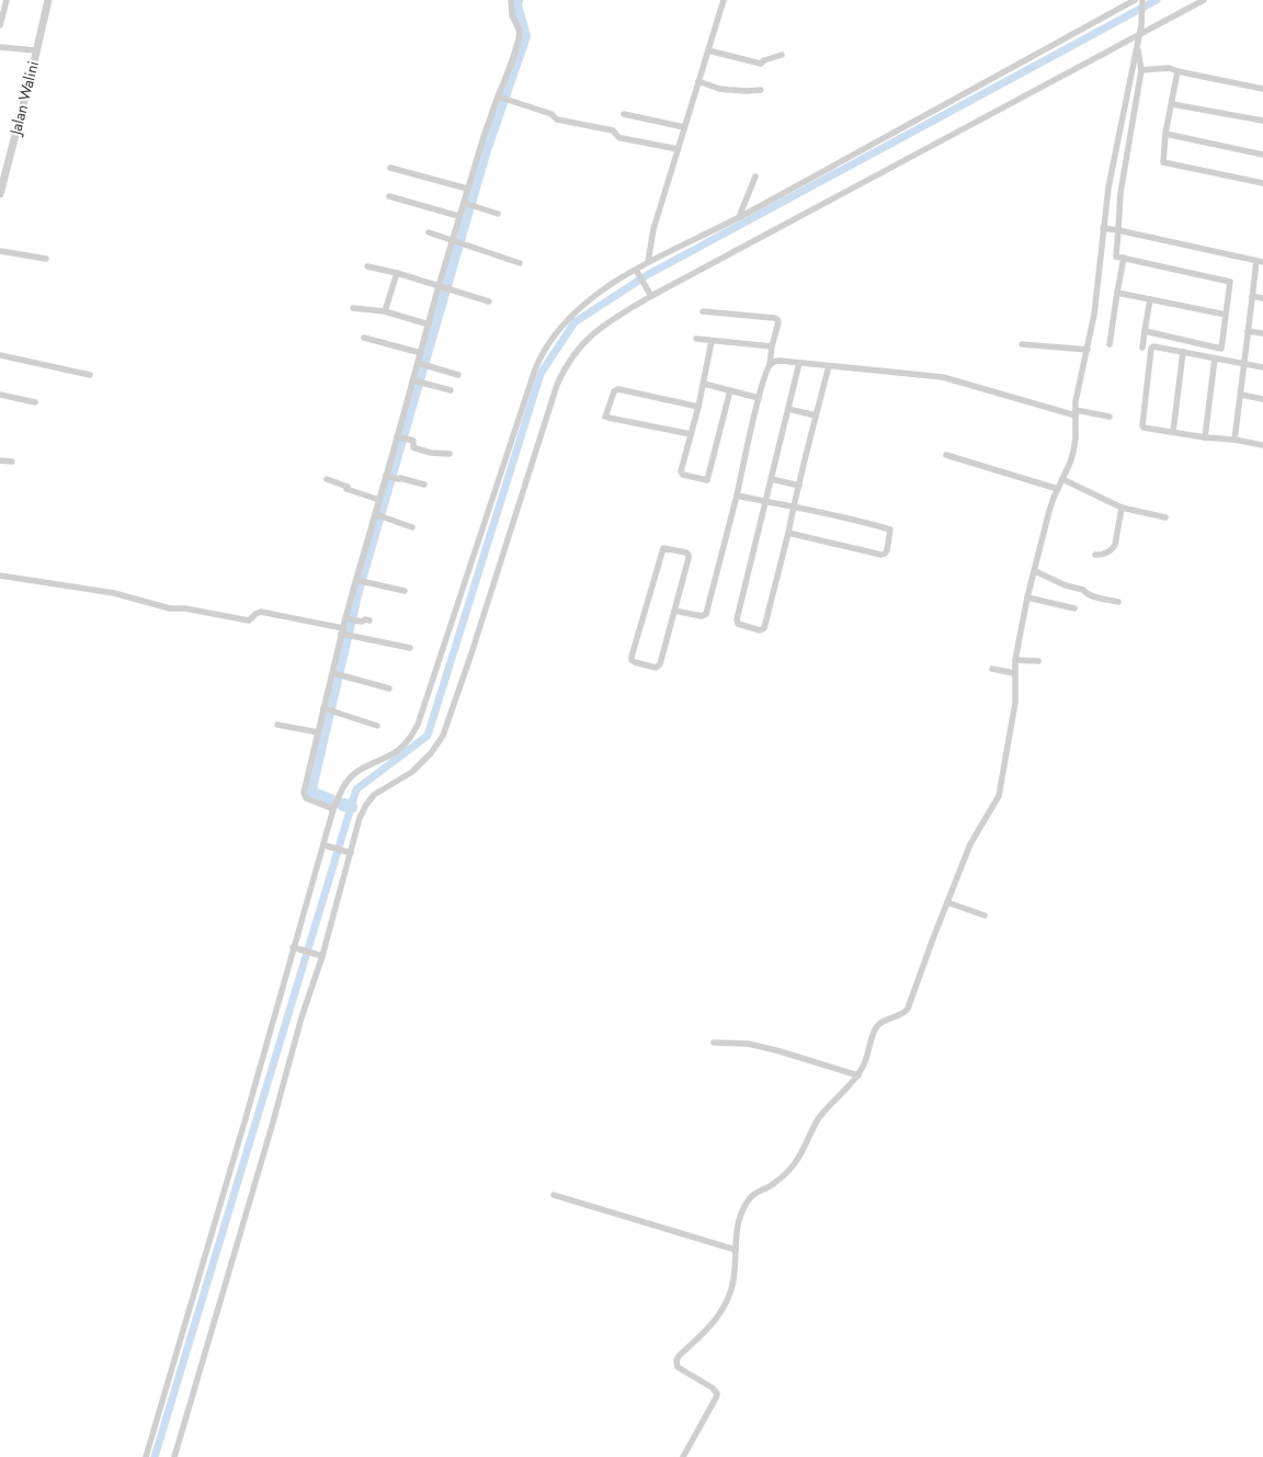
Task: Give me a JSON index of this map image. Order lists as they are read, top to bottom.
{
  "streets": {
    "street": ["Jalan Walini"]
  }
}
